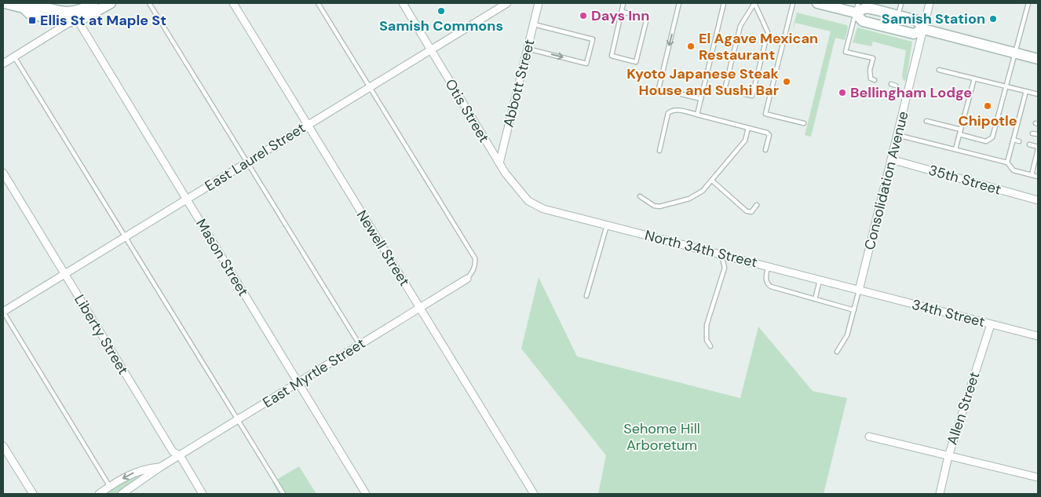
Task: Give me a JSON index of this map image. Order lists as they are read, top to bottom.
{
  "streets": {
    "street": [
      "Abbott Street",
      "Otis Street",
      "East Laurel Street",
      "35th Street",
      "Consolidation Avenue",
      "Newell Street",
      "North 34th Street",
      "Mason Street",
      "34th Street",
      "Liberty Street",
      "East Myrtle Street",
      "Allen Street"
    ]
  },
  "crossings": [
    ["Abbott Street", "Otis Street"],
    ["Otis Street", "East Laurel Street"],
    ["Otis Street", "North 34th Street"],
    ["East Laurel Street", "Newell Street"],
    ["East Laurel Street", "Mason Street"],
    ["East Laurel Street", "Liberty Street"],
    ["35th Street", "Consolidation Avenue"],
    ["Consolidation Avenue", "North 34th Street"],
    ["Consolidation Avenue", "34th Street"],
    ["Newell Street", "East Myrtle Street"],
    ["North 34th Street", "34th Street"],
    ["Mason Street", "East Myrtle Street"],
    ["34th Street", "Allen Street"],
    ["Liberty Street", "East Myrtle Street"]
  ],
  "parks": ["Sehome Hill Arboretum"],
  "places": {
    "other": [
      "Samish Commons",
      "Days Inn",
      "Samish Station",
      "El Agave Mexican Restaurant",
      "Kyoto Japanese Steak House and Sushi Bar",
      "Bellingham Lodge",
      "Chipotle"
    ],
    "transit": ["Ellis St at Maple St"]
  }
}
